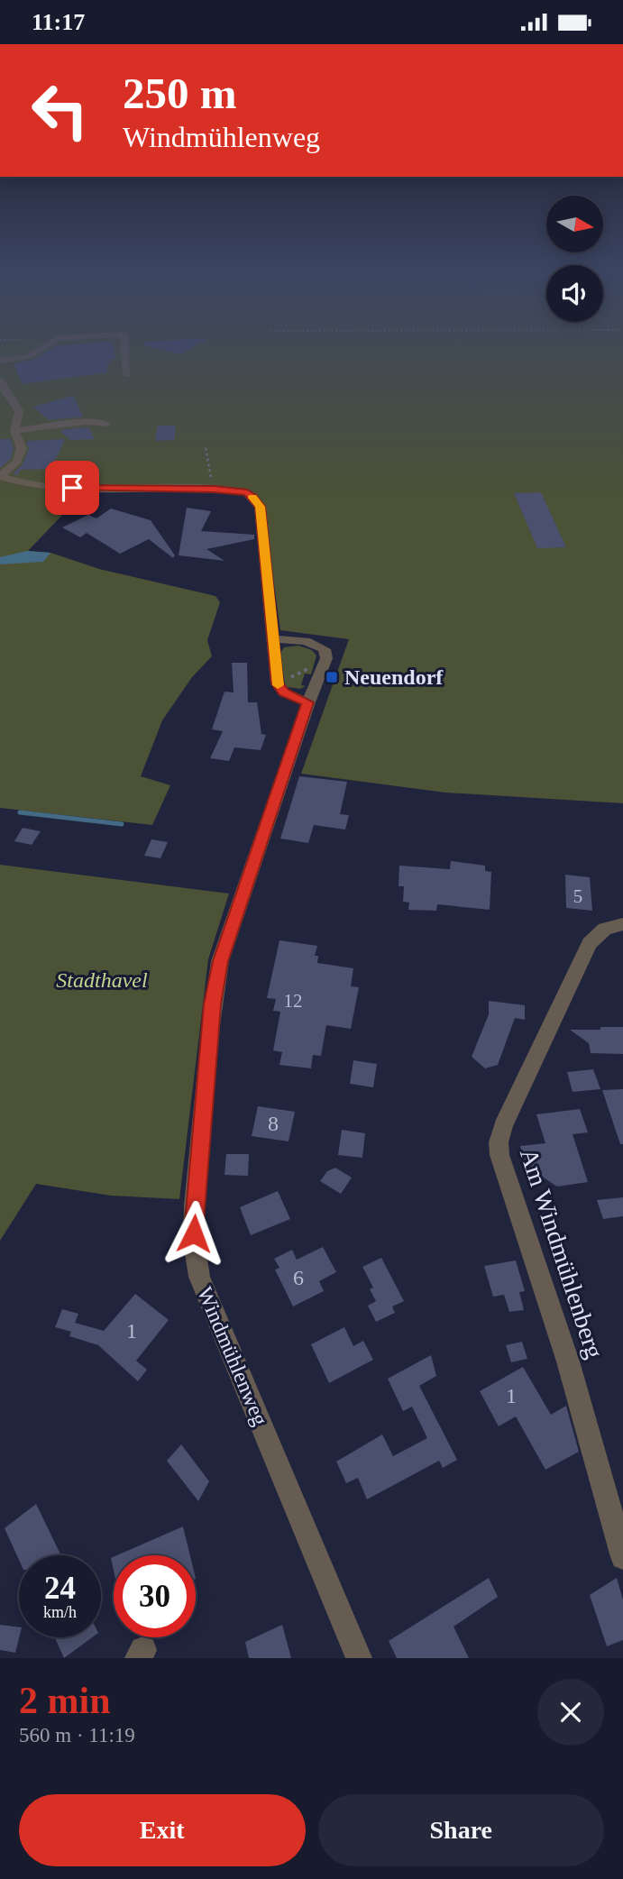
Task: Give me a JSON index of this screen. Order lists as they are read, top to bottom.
{
  "streets": {
    "street": ["Am Windmühlenberg", "Windmühlenweg"]
  },
  "parks": ["Stadthavel"],
  "places": {
    "transit": ["Neuendorf"]
  },
  "house_numbers": [
    "5",
    "12",
    "8",
    "6",
    "1",
    "1"
  ],
  "north": "right",
  "page": {
    "status": "11:17",
    "turn": ["250 m", "Windmühlenweg"],
    "speed": "24 km/h",
    "limit": "30",
    "heading": ["2 min", "560 m · 11:19"],
    "buttons": ["Exit", "Share"]
  }
}
